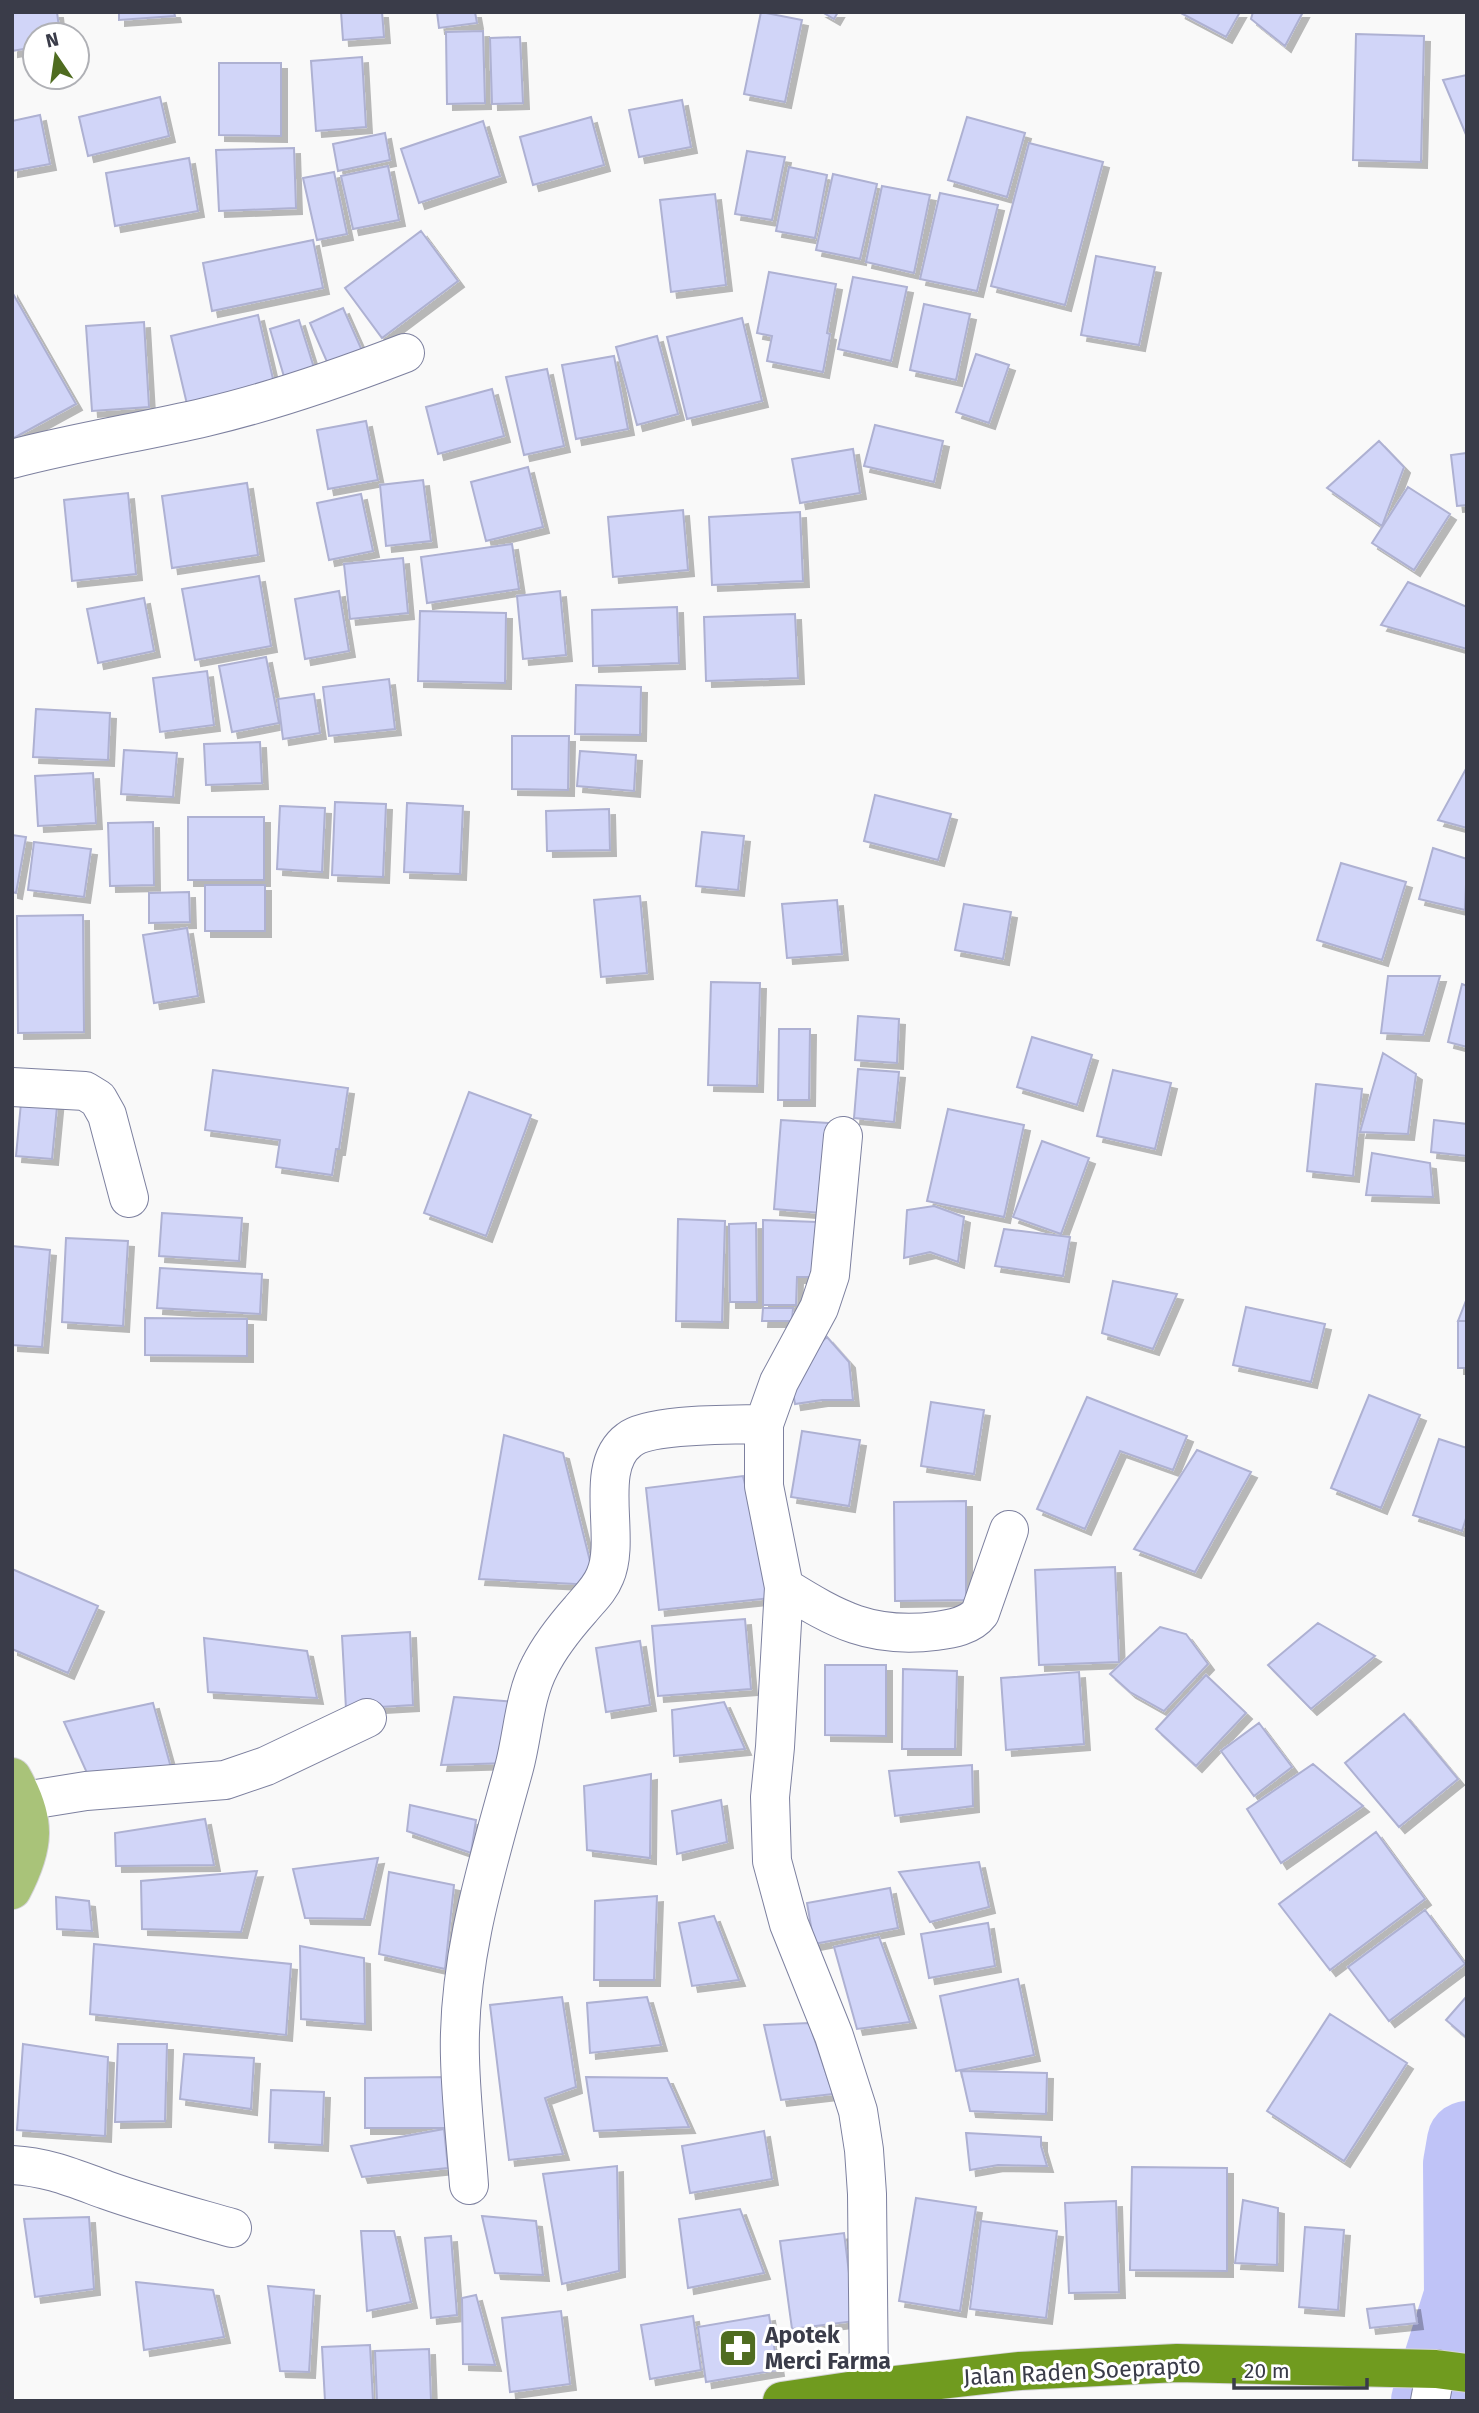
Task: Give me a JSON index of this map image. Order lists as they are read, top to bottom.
{
  "streets": {
    "highway": ["Jalan Raden Soeprapto"]
  },
  "places": {
    "pharmacy": ["Apotek Merci Farma"]
  },
  "scale_bar": "20 m",
  "north": "top"
}
